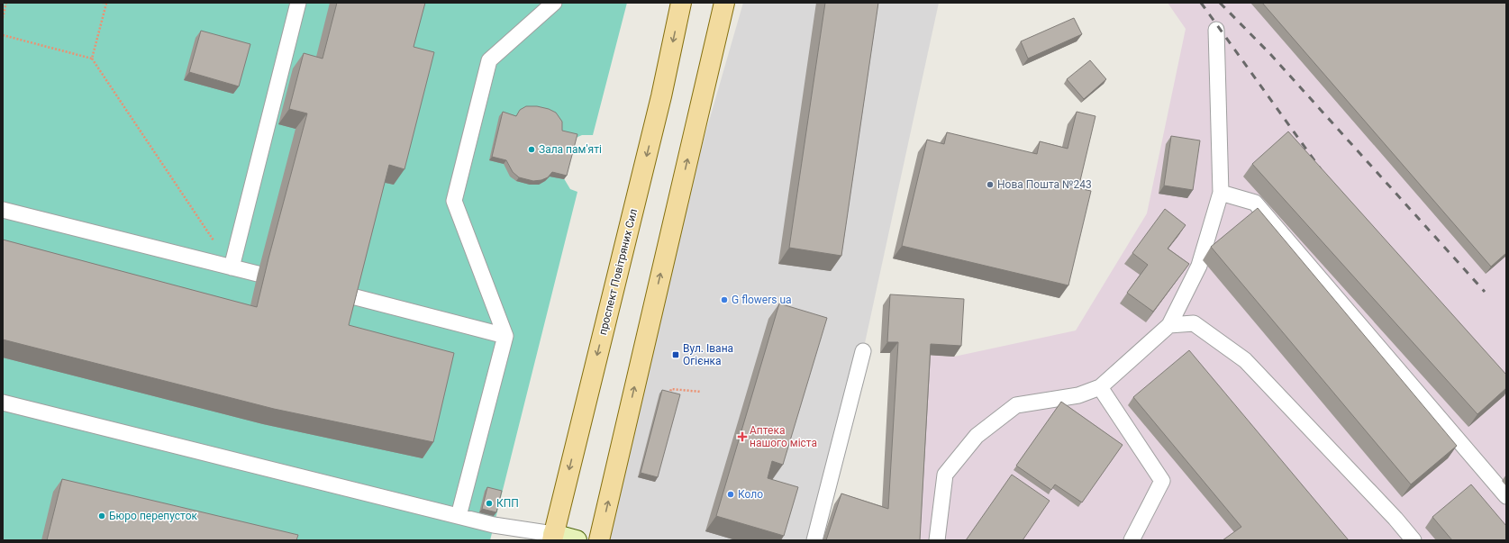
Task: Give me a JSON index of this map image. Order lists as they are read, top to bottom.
{
  "streets": {
    "main road": ["проспект Повітряних Сил"]
  },
  "places": {
    "other": [
      "Зала пам'яті",
      "Нова Пошта №243",
      "G flowers ua",
      "Коло",
      "КПП",
      "Бюро перепусток"
    ],
    "transit": ["Вул. Івана Огієнка"],
    "health": ["Аптека нашого міста"]
  }
}
